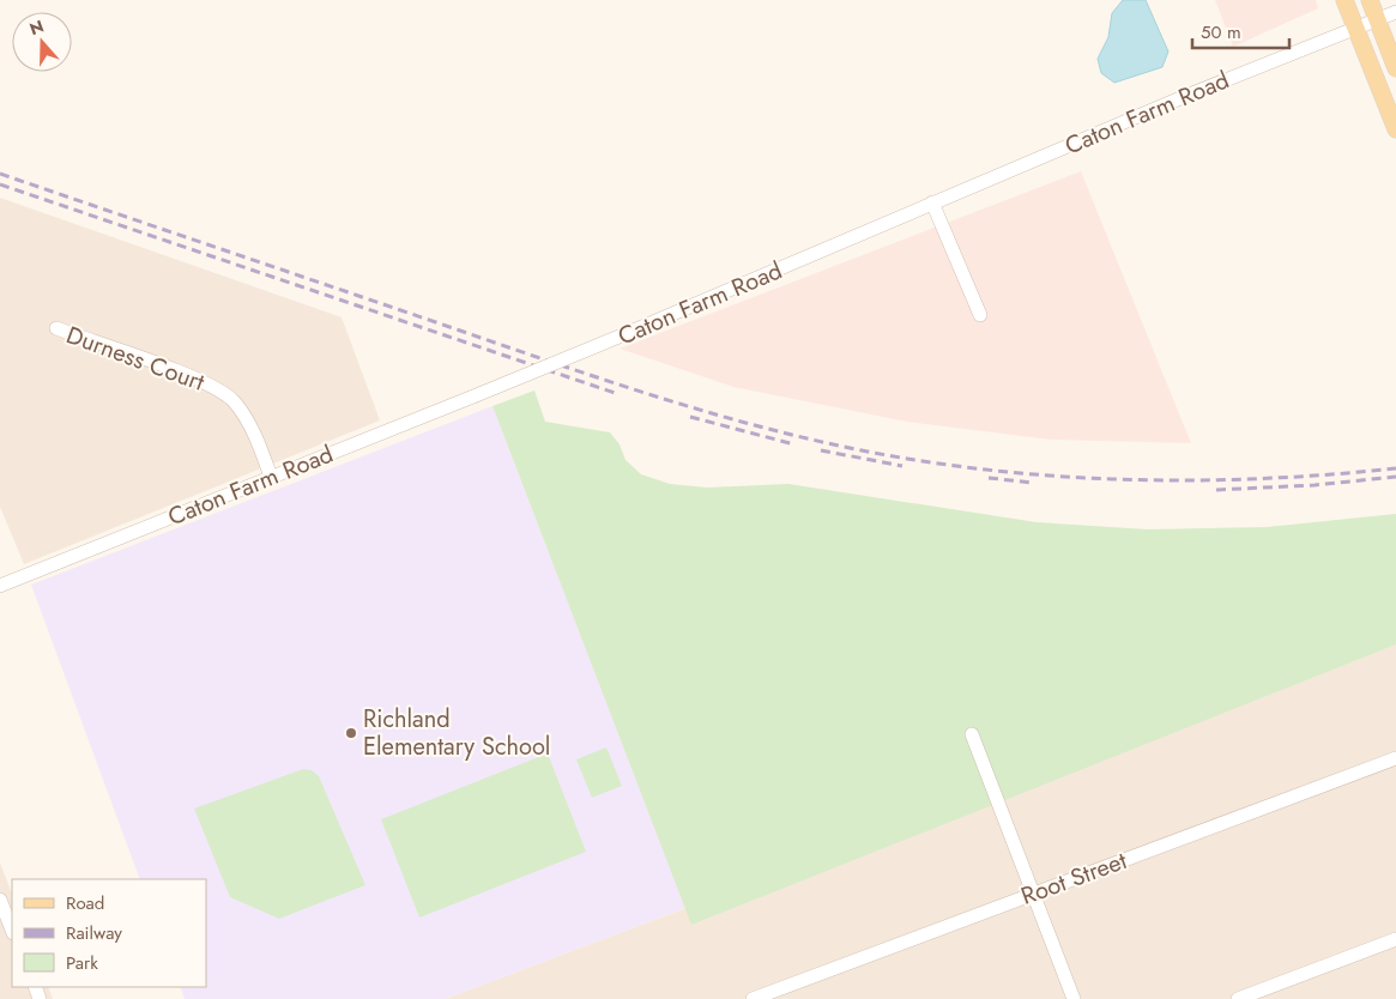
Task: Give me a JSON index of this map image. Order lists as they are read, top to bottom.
{
  "streets": {
    "street": ["Caton Farm Road", "Durness Court", "Root Street"]
  },
  "crossings": [
    ["Caton Farm Road", "Durness Court"]
  ],
  "places": ["Richland Elementary School"],
  "legend": ["Road", "Railway", "Park"],
  "scale_bar": "50 m",
  "north": "top"
}
